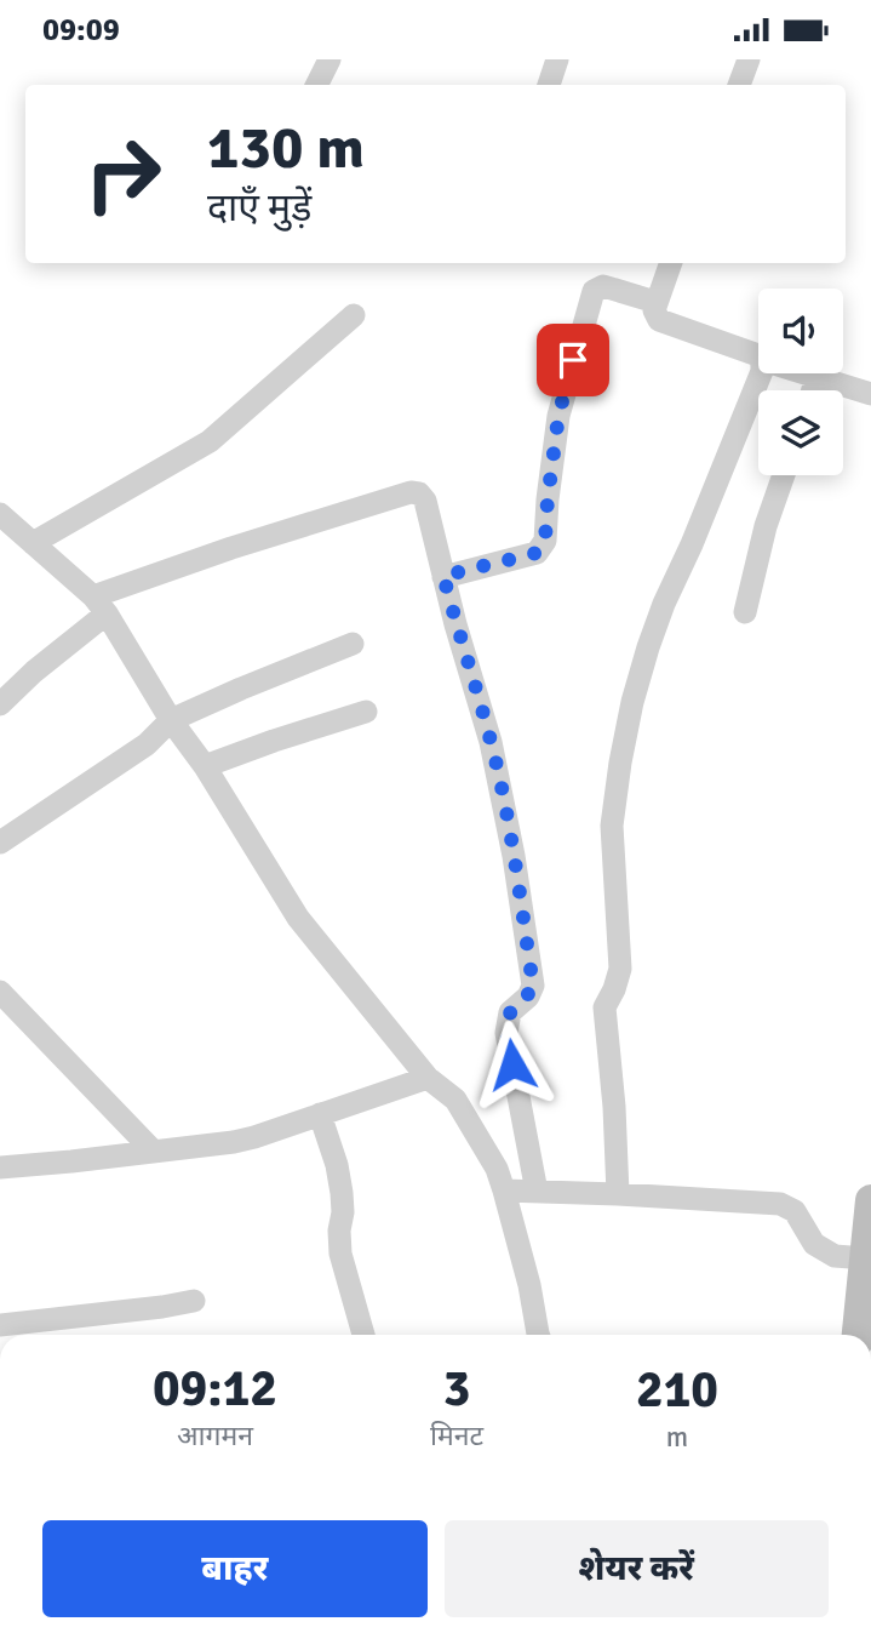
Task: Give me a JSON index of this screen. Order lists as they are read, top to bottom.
{
  "page": {
    "status": "09:09",
    "turn": ["130 m", "दाएँ मुड़ें"],
    "eta": [
      "09:12",
      "आगमन",
      "3",
      "मिनट",
      "210",
      "m"
    ],
    "buttons": ["बाहर", "शेयर करें"]
  }
}
